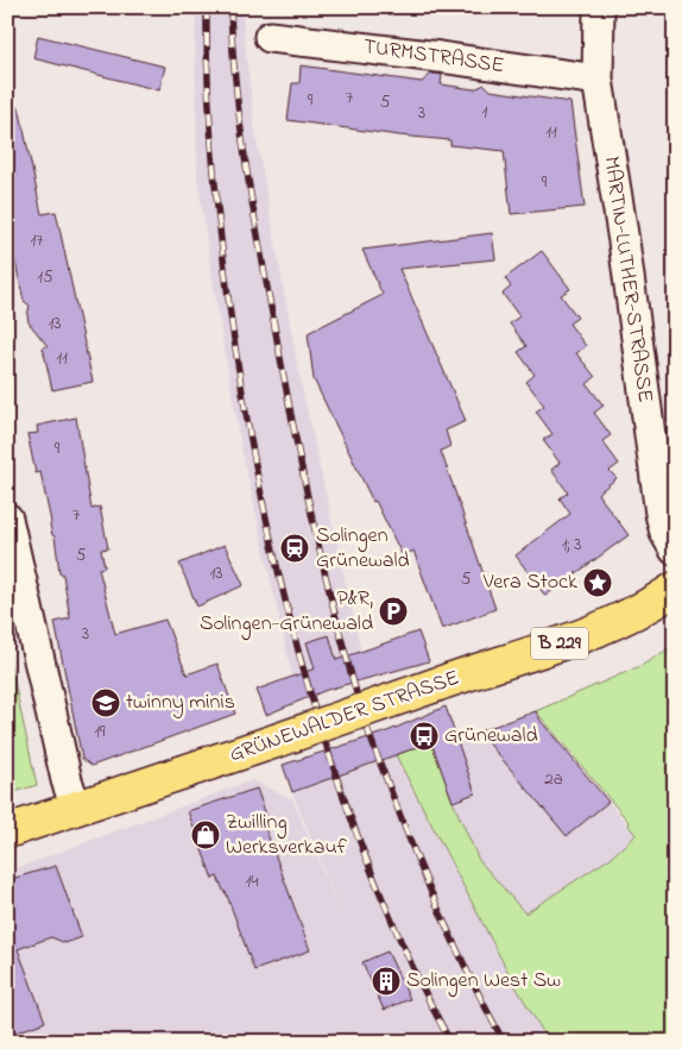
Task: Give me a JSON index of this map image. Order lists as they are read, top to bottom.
{
  "streets": {
    "main road": ["B 229", "GRÜNEWALDER STRASSE"],
    "street": ["TURMSTRASSE", "MARTIN-LUTHER-STRASSE"]
  },
  "crossings": [
    ["TURMSTRASSE", "MARTIN-LUTHER-STRASSE"]
  ],
  "places": {
    "station": ["Solingen Grünewald"],
    "place": ["Vera Stock"],
    "parking": ["P&R, Solingen-Grünewald"],
    "school or university": ["twinny minis"],
    "bus stop": ["Grünewald"],
    "shop": ["Zwilling Werksverkauf"],
    "building": ["Solingen West Sw"]
  },
  "house_numbers": [
    "7",
    "9",
    "5",
    "1",
    "3",
    "11",
    "9",
    "17",
    "15",
    "13",
    "11",
    "9",
    "7",
    "1; 3",
    "5",
    "13",
    "5",
    "3",
    "19",
    "2a",
    "14"
  ]
}
